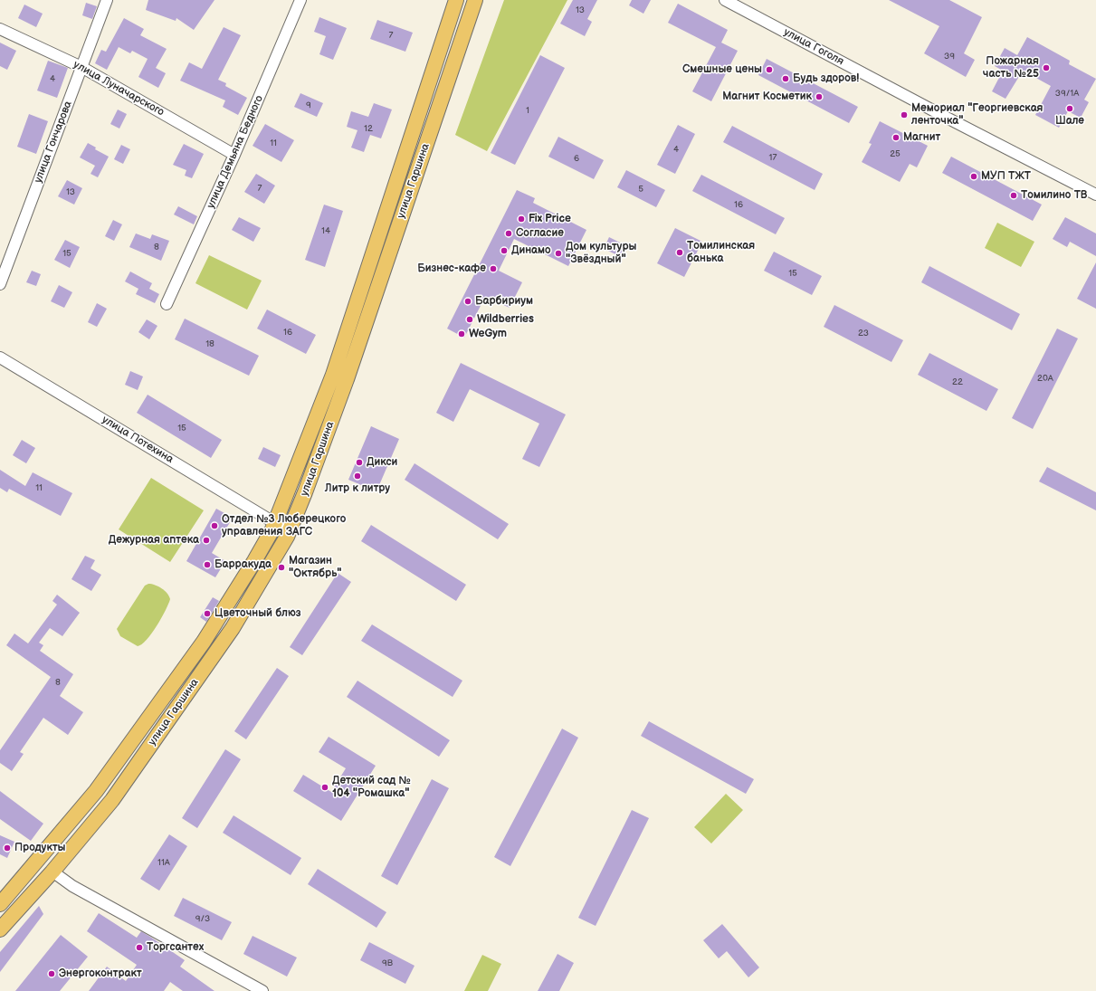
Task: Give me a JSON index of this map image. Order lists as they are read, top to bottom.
{
  "streets": {
    "main road": ["улица Гаршина"],
    "street": [
      "улица Гоголя",
      "улица Луначарского",
      "улица Гончарова",
      "улица Демьяна Бедного",
      "улица Потехина"
    ]
  },
  "crossings": [
    ["улица Луначарского", "улица Гончарова"],
    ["улица Луначарского", "улица Демьяна Бедного"],
    ["улица Гаршина", "улица Потехина"]
  ],
  "places": [
    "Пожарная часть №25",
    "Смешные цены",
    "Будь здоров!",
    "Магнит Косметик",
    "Шале",
    "Мемориал \"Георгиевская ленточка\"",
    "Магнит",
    "МУП ТЖТ",
    "Томилино ТВ",
    "Fix Price",
    "Согласие",
    "Динамо",
    "Томилинская банька",
    "Дом культуры \"Звёздный\"",
    "Бизнес-кафе",
    "Барбириум",
    "Wildberries",
    "WeGym",
    "Дикси",
    "Литр к литру",
    "Отдел №3 Люберецкого управления ЗАГС",
    "Дежурная аптека",
    "Барракуда",
    "Магазин \"Октябрь\"",
    "Цветочный блюз",
    "Детский сад № 104 \"Ромашка\"",
    "Продукты",
    "Торгсантех",
    "Энергоконтракт"
  ],
  "house_numbers": [
    "13",
    "7",
    "39",
    "4",
    "39/1А",
    "9",
    "1",
    "12",
    "11",
    "4",
    "25",
    "17",
    "6",
    "7",
    "5",
    "13",
    "16",
    "14",
    "8",
    "15",
    "15",
    "16",
    "23",
    "18",
    "20А",
    "22",
    "15",
    "11",
    "8",
    "11А",
    "9/3",
    "9В"
  ]
}
